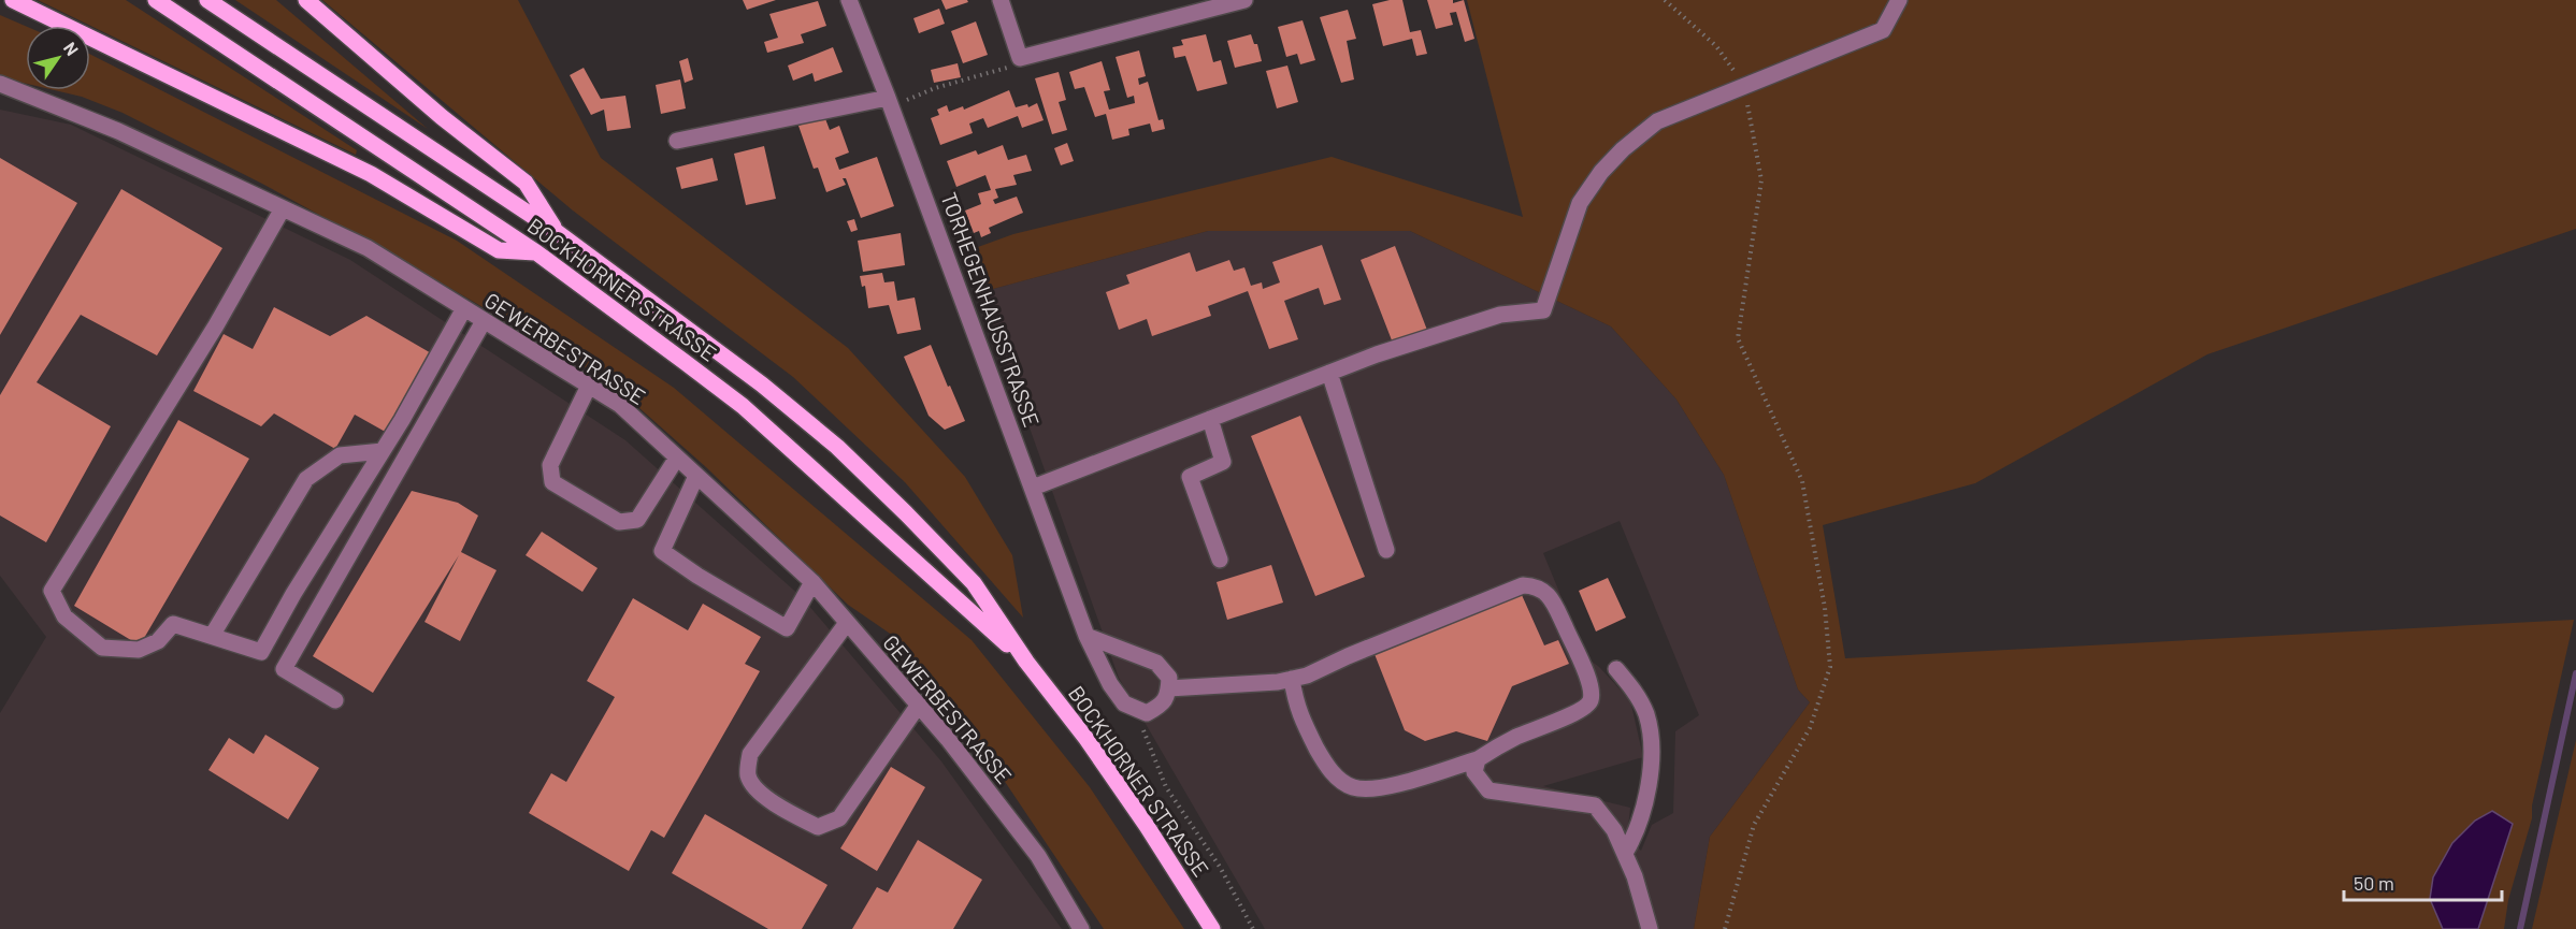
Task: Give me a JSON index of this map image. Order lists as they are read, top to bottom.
{
  "streets": {
    "main road": ["BOCKHORNER STRASSE"],
    "street": ["TORHEGENHAUSSTRASSE", "GEWERBESTRASSE"]
  },
  "scale_bar": "50 m",
  "north": "top right"
}
